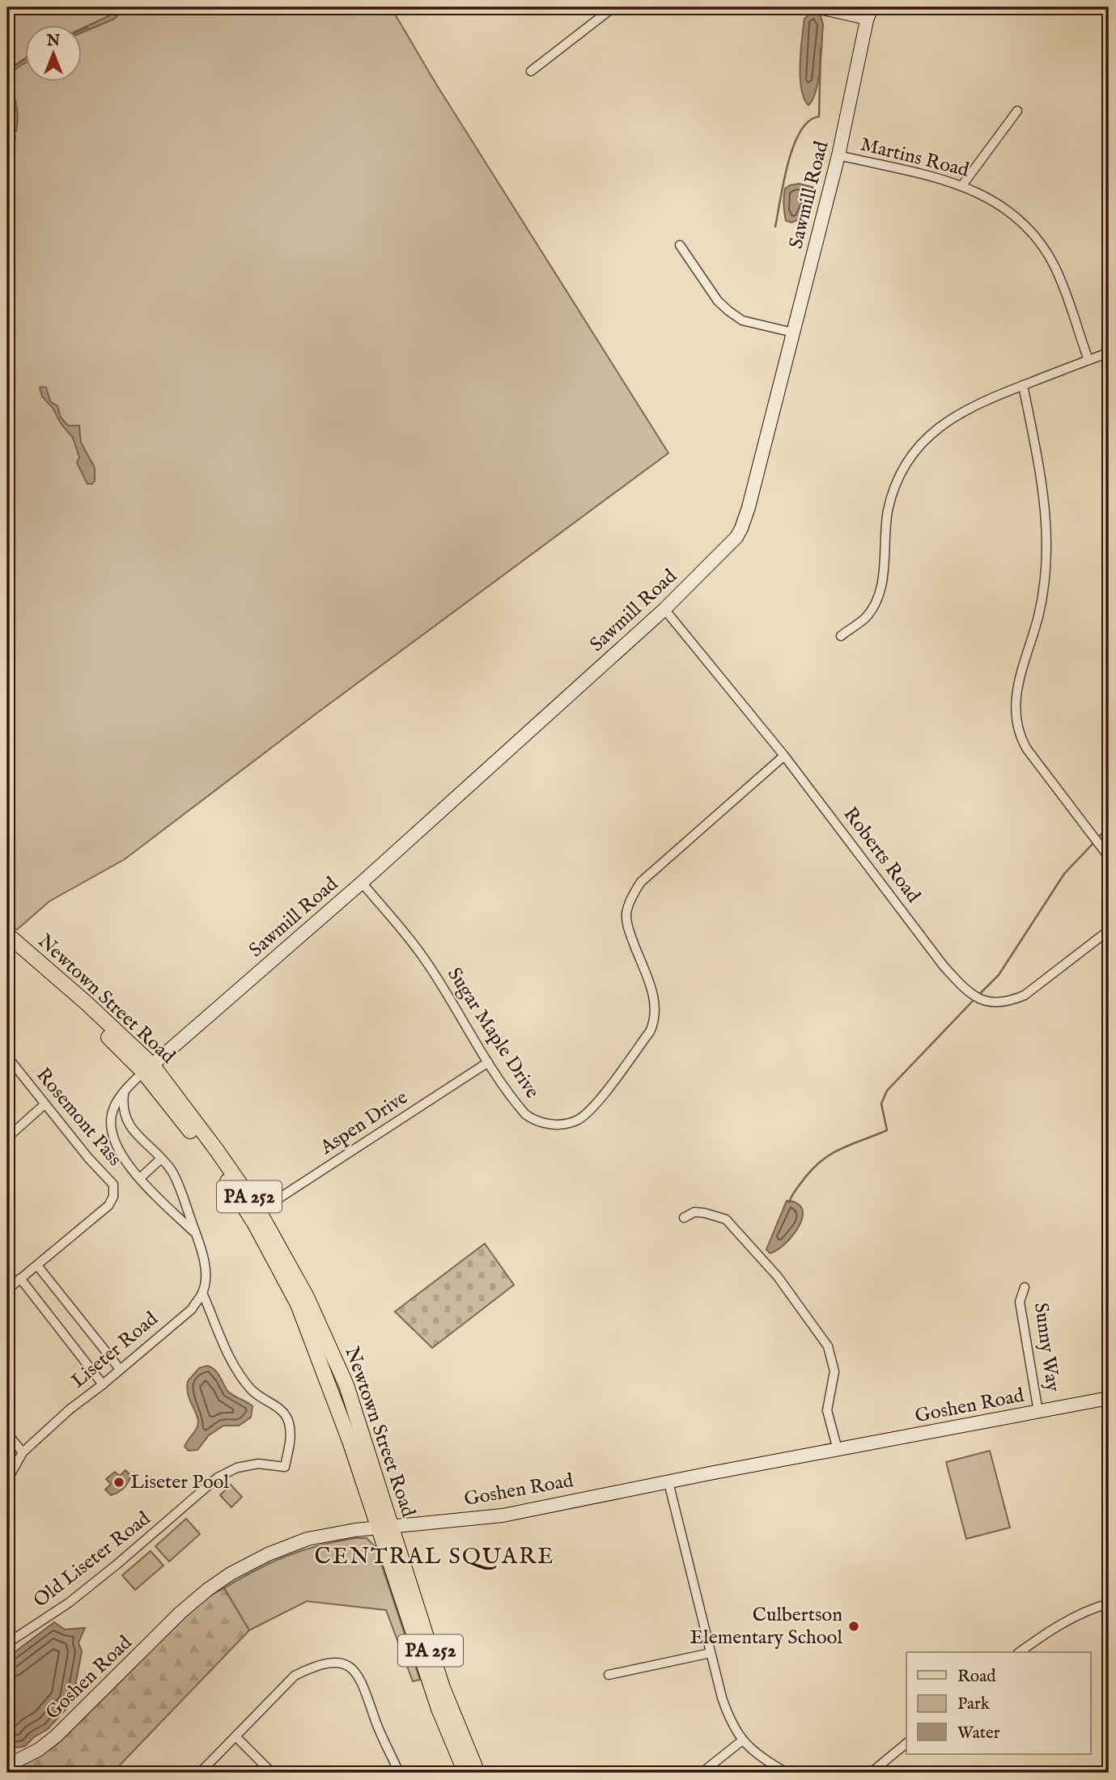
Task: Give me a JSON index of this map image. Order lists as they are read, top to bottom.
{
  "streets": {
    "main road": ["Newtown Street Road", "PA 252"],
    "street": [
      "Martins Road",
      "Sawmill Road",
      "Roberts Road",
      "Sugar Maple Drive",
      "Rosemont Pass",
      "Aspen Drive",
      "Sunny Way",
      "Liseter Road",
      "Goshen Road",
      "Old Liseter Road"
    ]
  },
  "crossings": [
    ["Martins Road", "Sawmill Road"],
    ["Sawmill Road", "Roberts Road"],
    ["Sawmill Road", "Newtown Street Road"],
    ["Sawmill Road", "Sugar Maple Drive"],
    ["Roberts Road", "Sugar Maple Drive"],
    ["Newtown Street Road", "Aspen Drive"],
    ["Newtown Street Road", "Goshen Road"],
    ["Sugar Maple Drive", "Aspen Drive"],
    ["Sunny Way", "Goshen Road"],
    ["Liseter Road", "Old Liseter Road"]
  ],
  "districts": ["CENTRAL SQUARE"],
  "places": ["Liseter Pool", "Culbertson Elementary School"],
  "legend": ["Road", "Park", "Water"],
  "north": "top"
}
